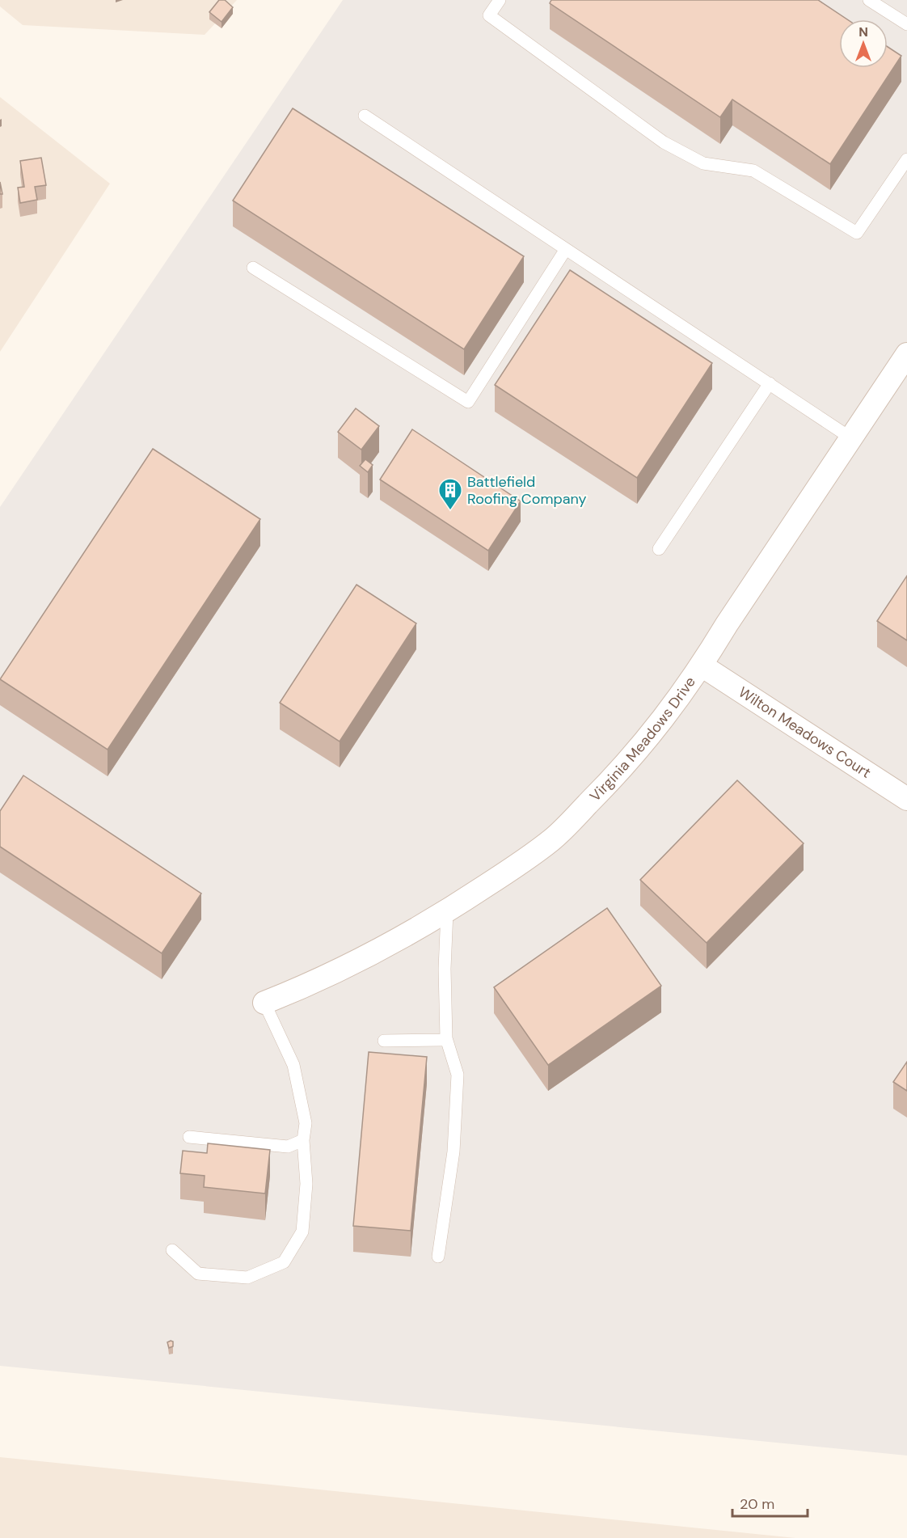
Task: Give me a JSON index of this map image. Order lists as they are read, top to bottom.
{
  "streets": {
    "street": ["Wilton Meadows Court", "Virginia Meadows Drive"]
  },
  "crossings": [
    ["Wilton Meadows Court", "Virginia Meadows Drive"]
  ],
  "places": {
    "building": ["Battlefield Roofing Company"]
  },
  "scale_bar": "20 m",
  "north": "top"
}
